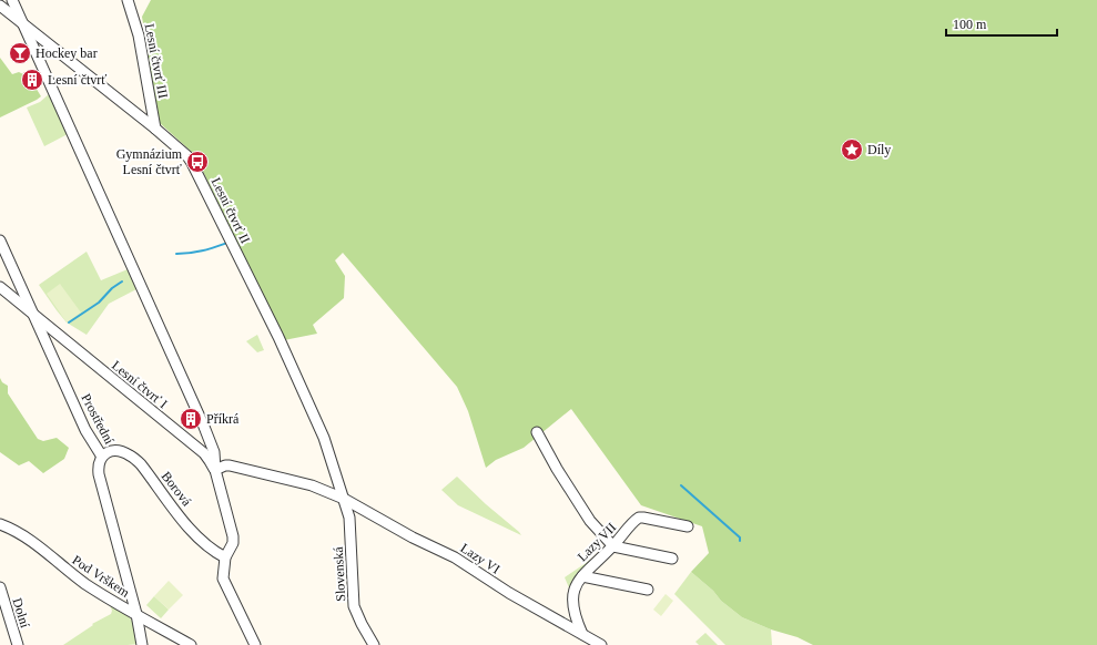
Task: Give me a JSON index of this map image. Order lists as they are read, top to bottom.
{
  "streets": {
    "street": [
      "Lesní čtvrť III",
      "Lesní čtvrť II",
      "Lesní čtvrť I",
      "Prostřední",
      "Borová",
      "Lazy VII",
      "Lazy VI",
      "Slovenská",
      "Pod Vrškem",
      "Dolní"
    ]
  },
  "crossings": [
    ["Lesní čtvrť III", "Lesní čtvrť II"],
    ["Lesní čtvrť II", "Lazy VI"],
    ["Lesní čtvrť II", "Slovenská"],
    ["Lesní čtvrť I", "Prostřední"],
    ["Prostřední", "Borová"],
    ["Prostřední", "Pod Vrškem"],
    ["Lazy VII", "Lazy VI"],
    ["Lazy VI", "Slovenská"]
  ],
  "places": {
    "bar": ["Hockey bar"],
    "building": ["Lesní čtvrť", "Příkrá"],
    "place": ["Díly"],
    "bus stop": ["Gymnázium Lesní čtvrť"]
  },
  "scale_bar": "100 m"
}
